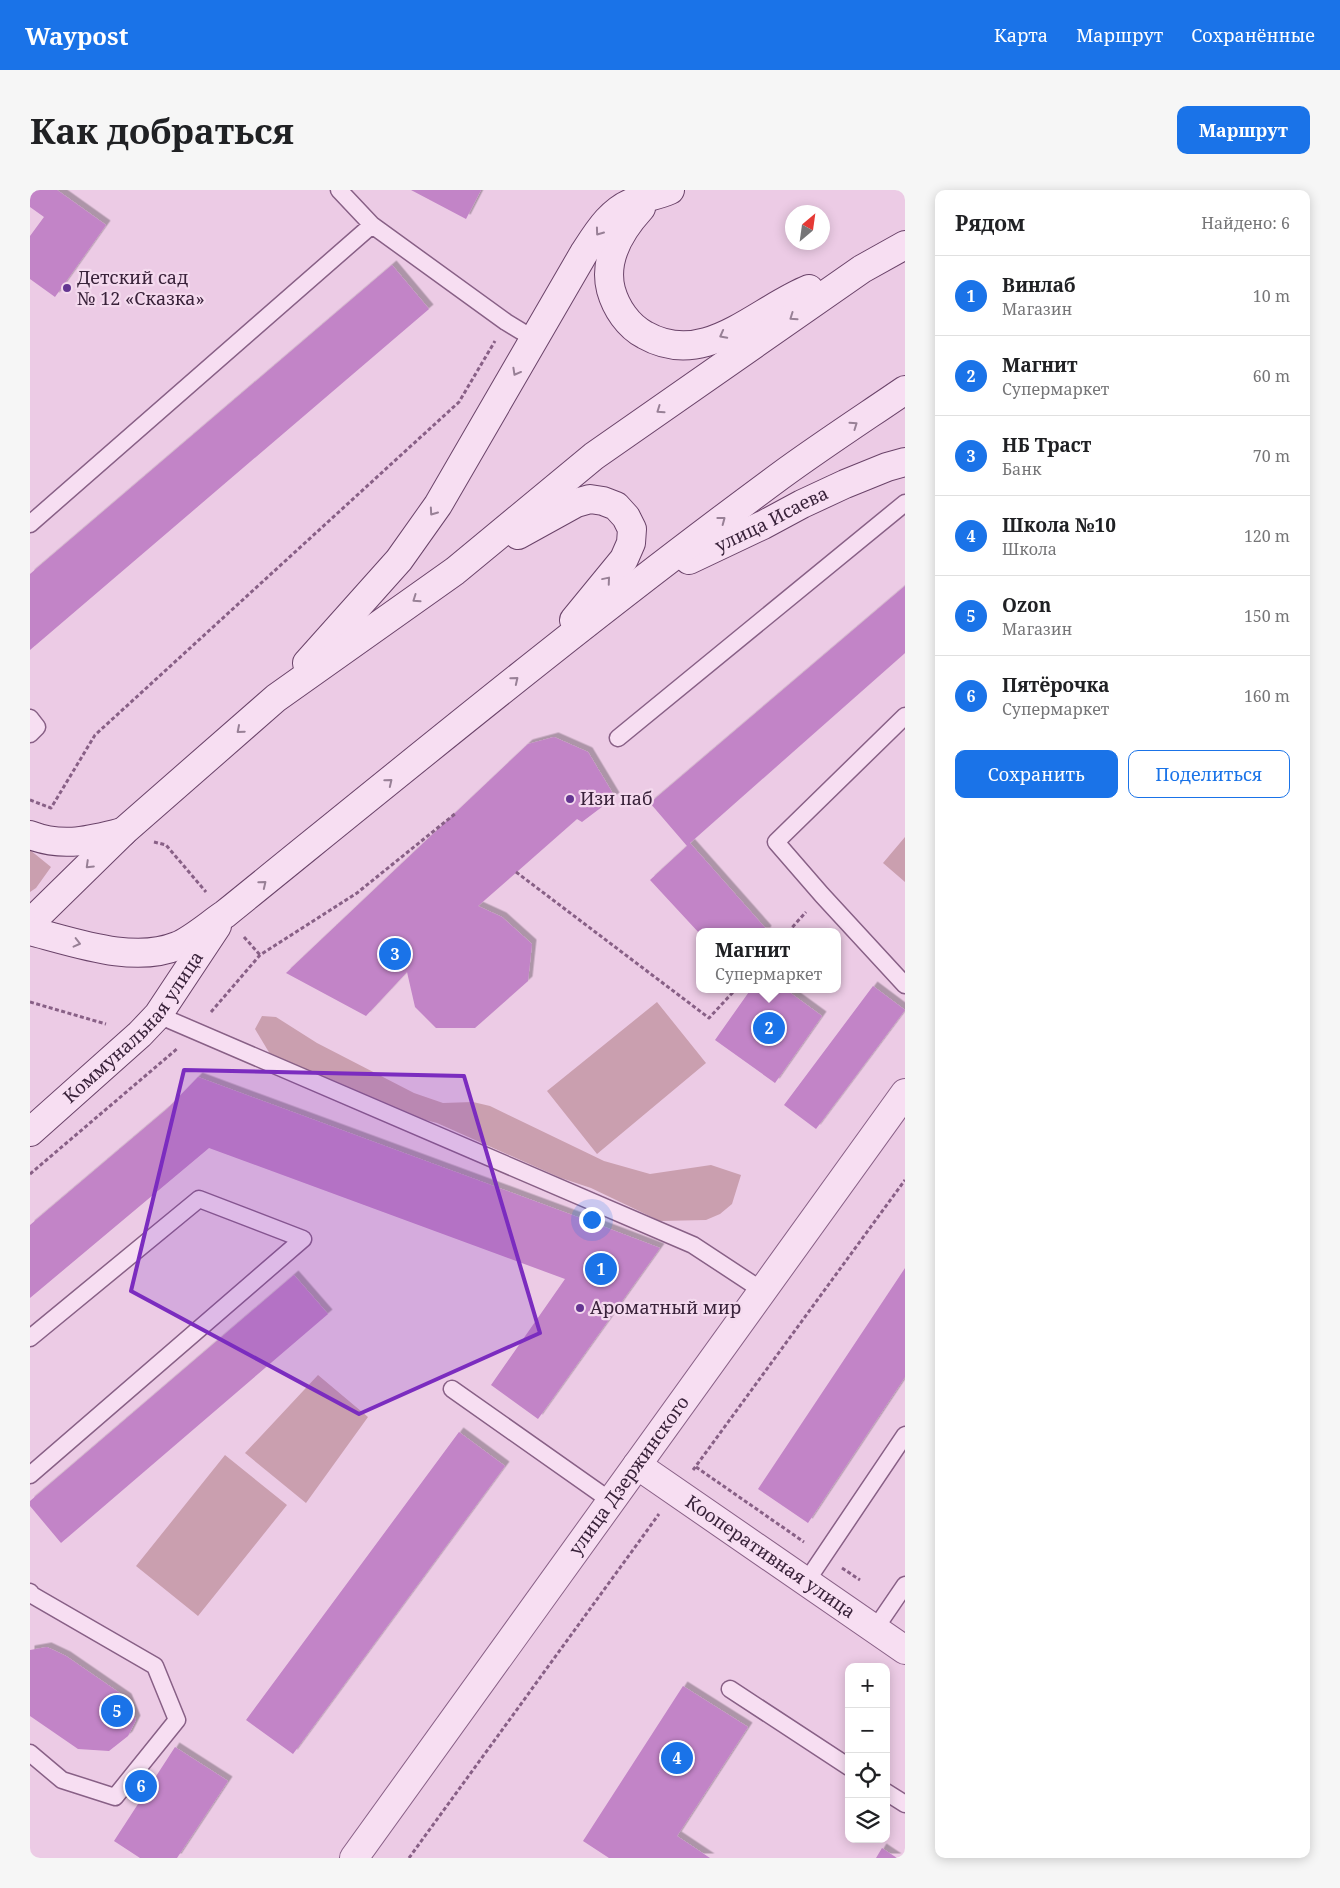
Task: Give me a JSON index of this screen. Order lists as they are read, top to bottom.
{
  "streets": {
    "main road": [
      "улица Исаева",
      "Коммунальная улица",
      "улица Дзержинского",
      "Кооперативная улица"
    ]
  },
  "crossings": [
    ["улица Дзержинского", "Кооперативная улица"]
  ],
  "places": ["Детский сад № 12 «Сказка»", "Изи паб", "Ароматный мир"],
  "north": "top right",
  "page": {
    "header": "Waypost",
    "nav": ["Карта", "Маршрут", "Сохранённые"],
    "buttons": [
      "Маршрут",
      ["Сохранить", "Поделиться"]
    ],
    "title": "Как добраться",
    "heading": ["Рядом", "Найдено: 6"],
    "list": [
      {
        "mark": "1",
        "name": "Винлаб",
        "note": "Магазин",
        "value": "10 m"
      },
      {
        "mark": "2",
        "name": "Магнит",
        "note": "Супермаркет",
        "value": "60 m"
      },
      {
        "mark": "3",
        "name": "НБ Траст",
        "note": "Банк",
        "value": "70 m"
      },
      {
        "mark": "4",
        "name": "Школа №10",
        "note": "Школа",
        "value": "120 m"
      },
      {
        "mark": "5",
        "name": "Ozon",
        "note": "Магазин",
        "value": "150 m"
      },
      {
        "mark": "6",
        "name": "Пятёрочка",
        "note": "Супермаркет",
        "value": "160 m"
      }
    ],
    "popup": ["Магнит", "Супермаркет"],
    "pins": [
      "3",
      "2",
      "1",
      "5",
      "4",
      "6"
    ],
    "map_buttons": ["+", "−"]
  }
}
